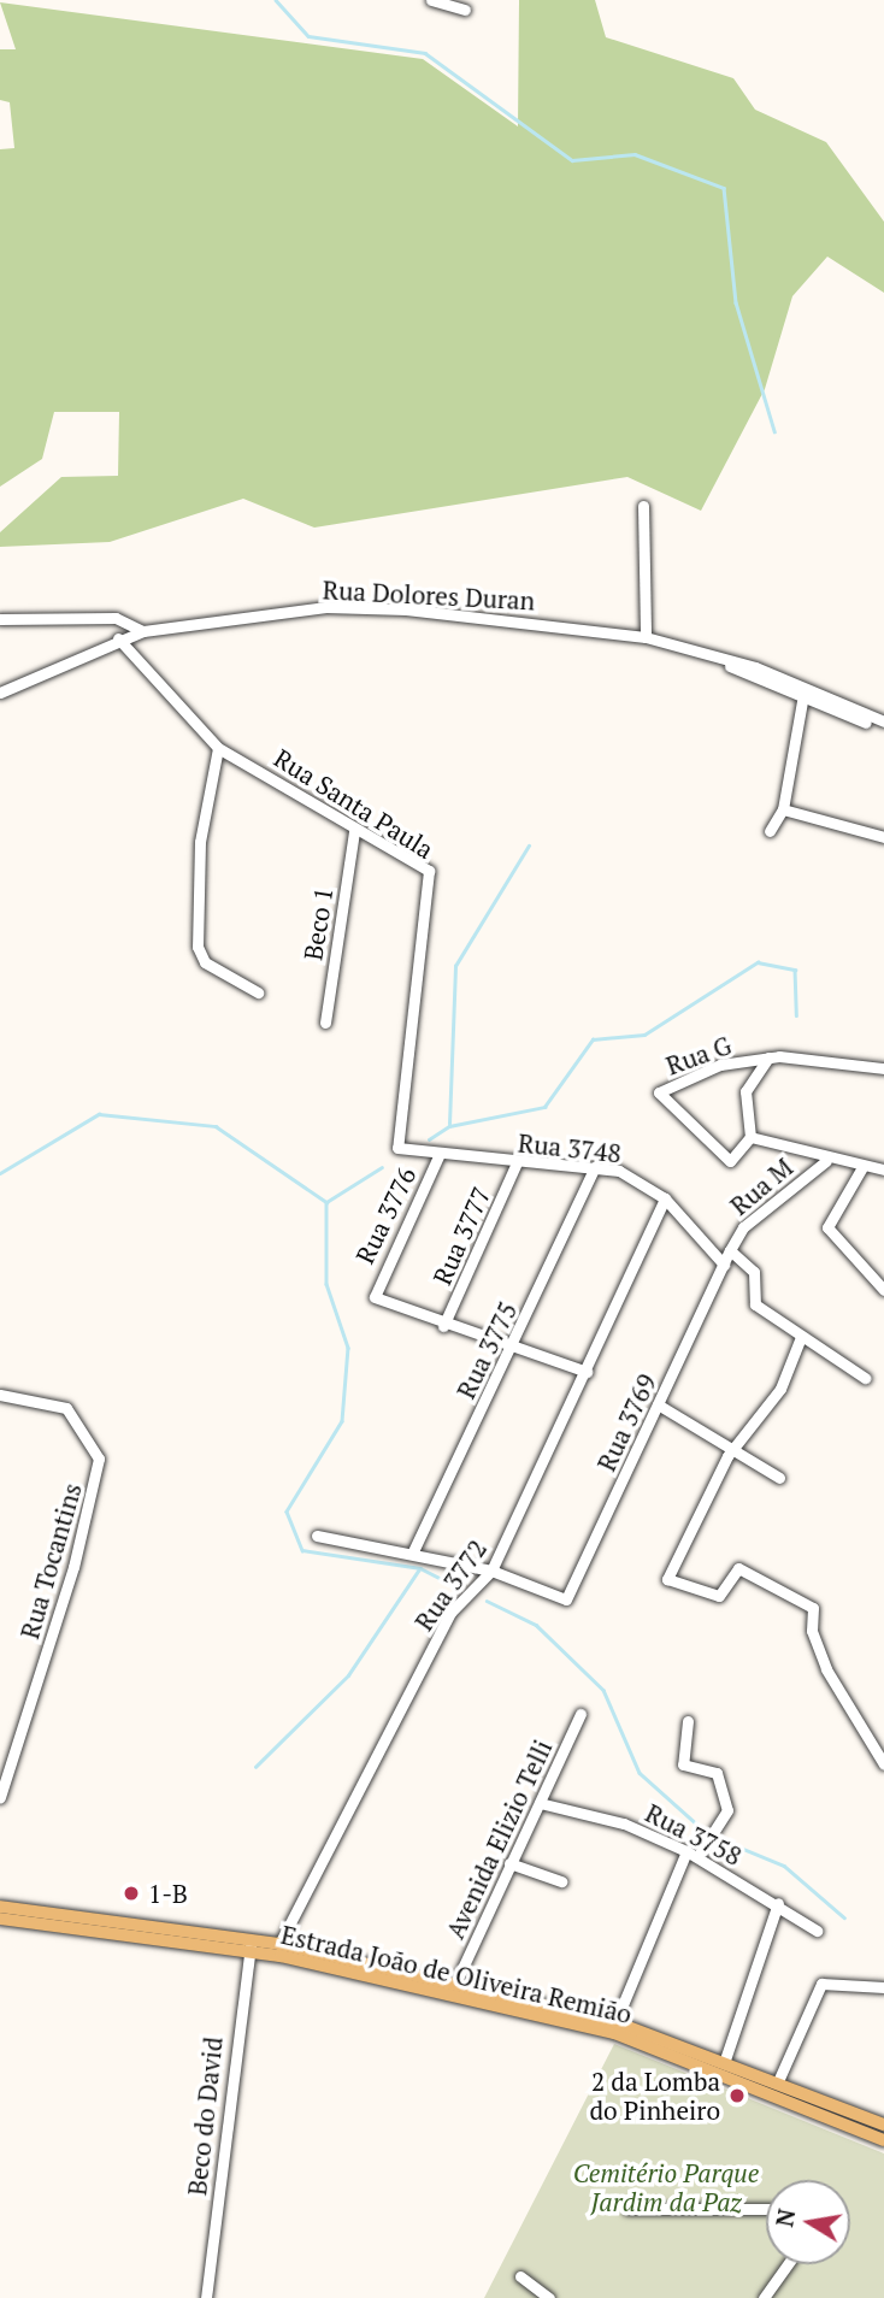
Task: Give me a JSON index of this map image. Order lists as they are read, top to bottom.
{
  "streets": {
    "main road": ["Estrada João de Oliveira Remião"],
    "street": [
      "Rua Dolores Duran",
      "Rua Santa Paula",
      "Beco 1",
      "Rua G",
      "Rua 3748",
      "Rua M",
      "Rua 3776",
      "Rua 3777",
      "Rua 3775",
      "Rua 3769",
      "Rua Tocantins",
      "Rua 3772",
      "Rua 3758",
      "Avenida Elizio Telli",
      "Beco do David"
    ]
  },
  "crossings": [
    ["Rua Dolores Duran", "Rua Santa Paula"],
    ["Rua Santa Paula", "Beco 1"],
    ["Rua Santa Paula", "Rua 3748"],
    ["Rua Santa Paula", "Rua 3776"],
    ["Rua 3748", "Rua 3777"],
    ["Rua 3748", "Rua 3775"],
    ["Rua 3748", "Rua 3769"],
    ["Rua 3748", "Rua 3772"],
    ["Rua 3776", "Rua 3777"],
    ["Rua 3769", "Rua 3772"],
    ["Rua 3772", "Estrada João de Oliveira Remião"],
    ["Rua 3758", "Avenida Elizio Telli"],
    ["Avenida Elizio Telli", "Estrada João de Oliveira Remião"],
    ["Estrada João de Oliveira Remião", "Beco do David"]
  ],
  "parks": ["Cemitério Parque Jardim da Paz"],
  "places": ["1-B", "2 da Lomba do Pinheiro"],
  "north": "left"
}
